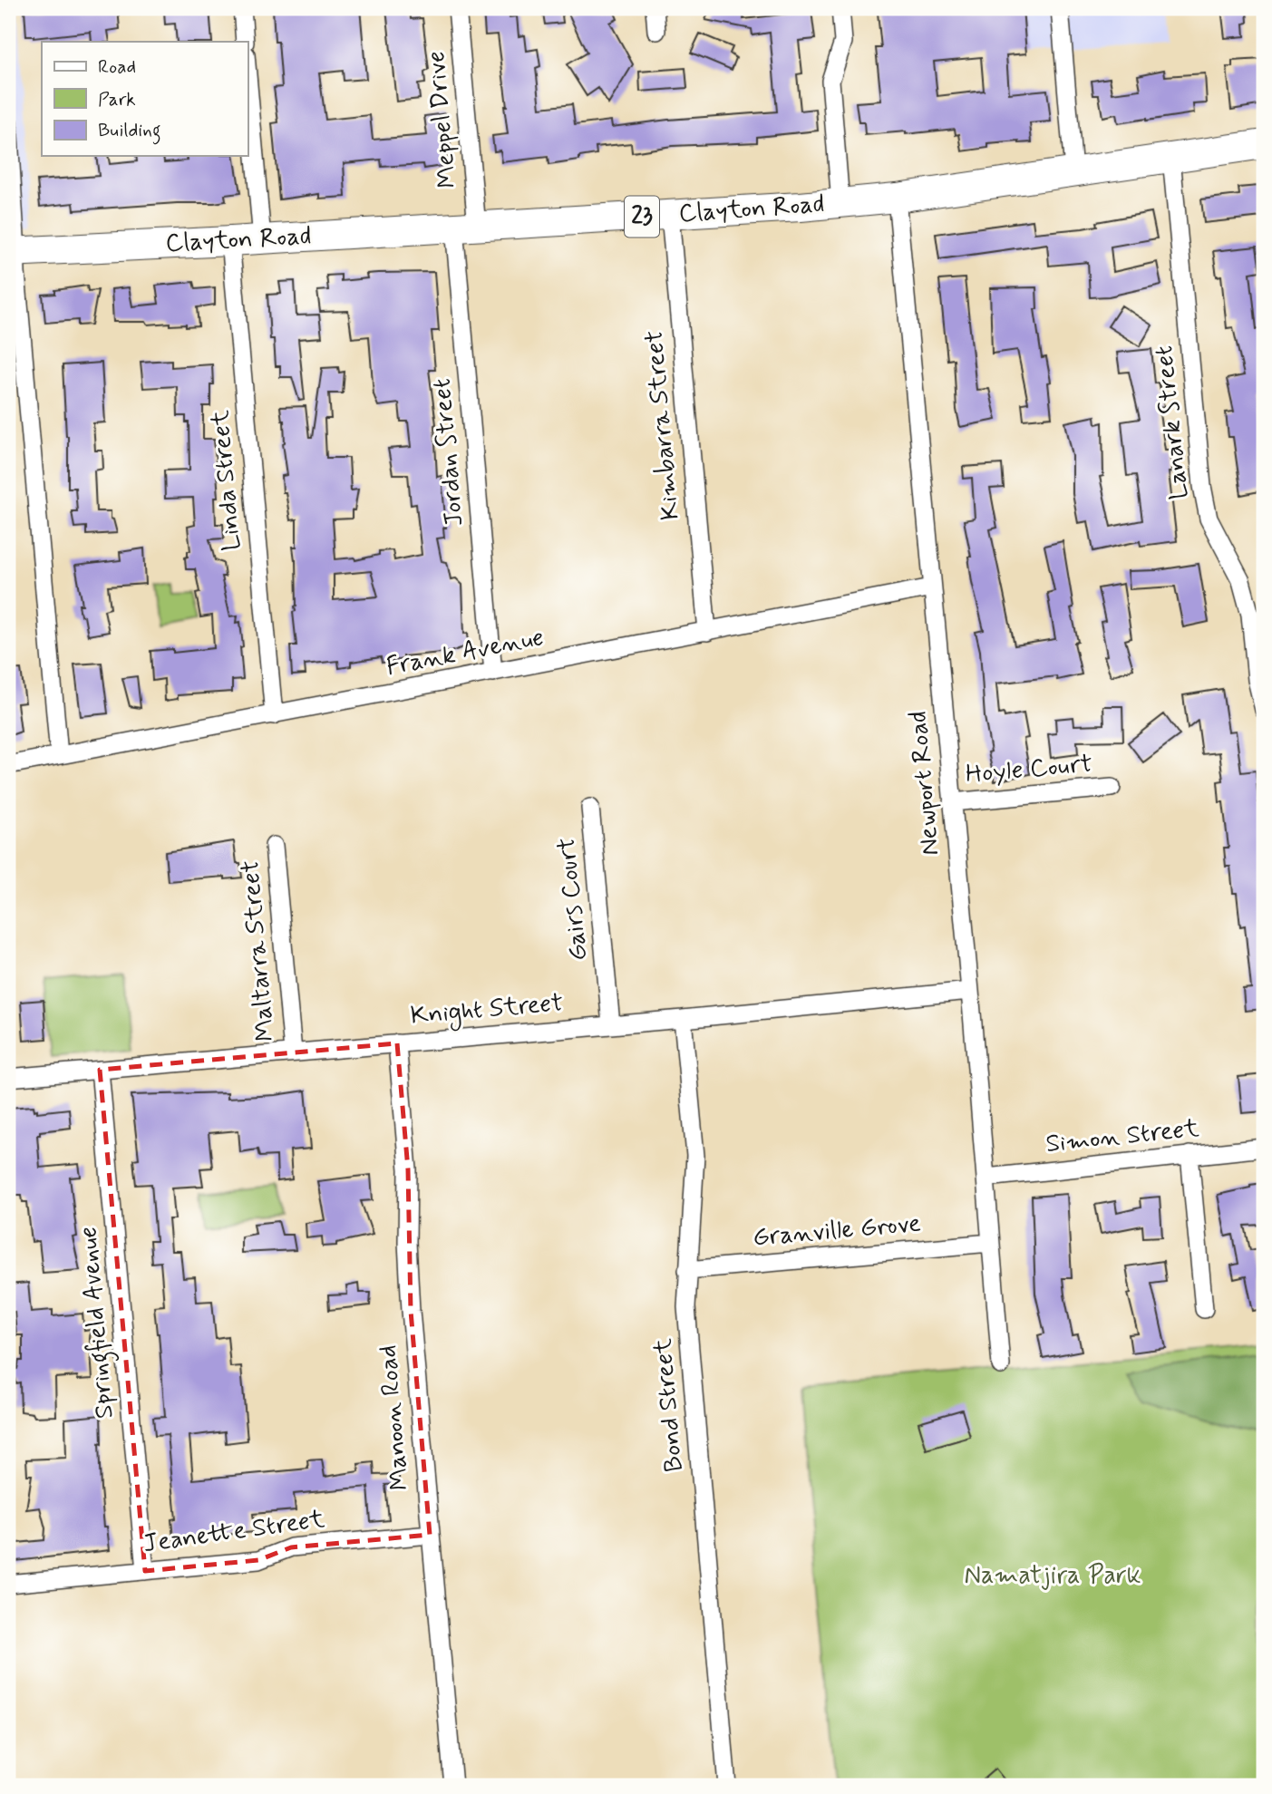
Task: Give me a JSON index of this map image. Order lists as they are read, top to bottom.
{
  "streets": {
    "main road": ["Clayton Road", "23"],
    "street": [
      "Meppel Drive",
      "Lanark Street",
      "Kimbarra Street",
      "Jordan Street",
      "Linda Street",
      "Frank Avenue",
      "Hoyle Court",
      "Newport Road",
      "Gairs Court",
      "Maltarra Street",
      "Knight Street",
      "Simon Street",
      "Granville Grove",
      "Springfield Avenue",
      "Bond Street",
      "Manoon Road",
      "Jeanette Street"
    ]
  },
  "crossings": [
    ["Meppel Drive", "Clayton Road"],
    ["Meppel Drive", "Jordan Street"],
    ["Clayton Road", "Lanark Street"],
    ["Clayton Road", "Kimbarra Street"],
    ["Clayton Road", "Jordan Street"],
    ["Clayton Road", "Linda Street"],
    ["Clayton Road", "Newport Road"],
    ["Kimbarra Street", "Frank Avenue"],
    ["Jordan Street", "Frank Avenue"],
    ["Linda Street", "Frank Avenue"],
    ["Frank Avenue", "Newport Road"],
    ["Hoyle Court", "Newport Road"],
    ["Newport Road", "Knight Street"],
    ["Newport Road", "Simon Street"],
    ["Newport Road", "Granville Grove"],
    ["Gairs Court", "Knight Street"],
    ["Maltarra Street", "Knight Street"],
    ["Knight Street", "Springfield Avenue"],
    ["Knight Street", "Bond Street"],
    ["Knight Street", "Manoon Road"],
    ["Granville Grove", "Bond Street"],
    ["Springfield Avenue", "Jeanette Street"],
    ["Manoon Road", "Jeanette Street"]
  ],
  "parks": ["Namatjira Park"],
  "legend": ["Road", "Park", "Building"]
}
